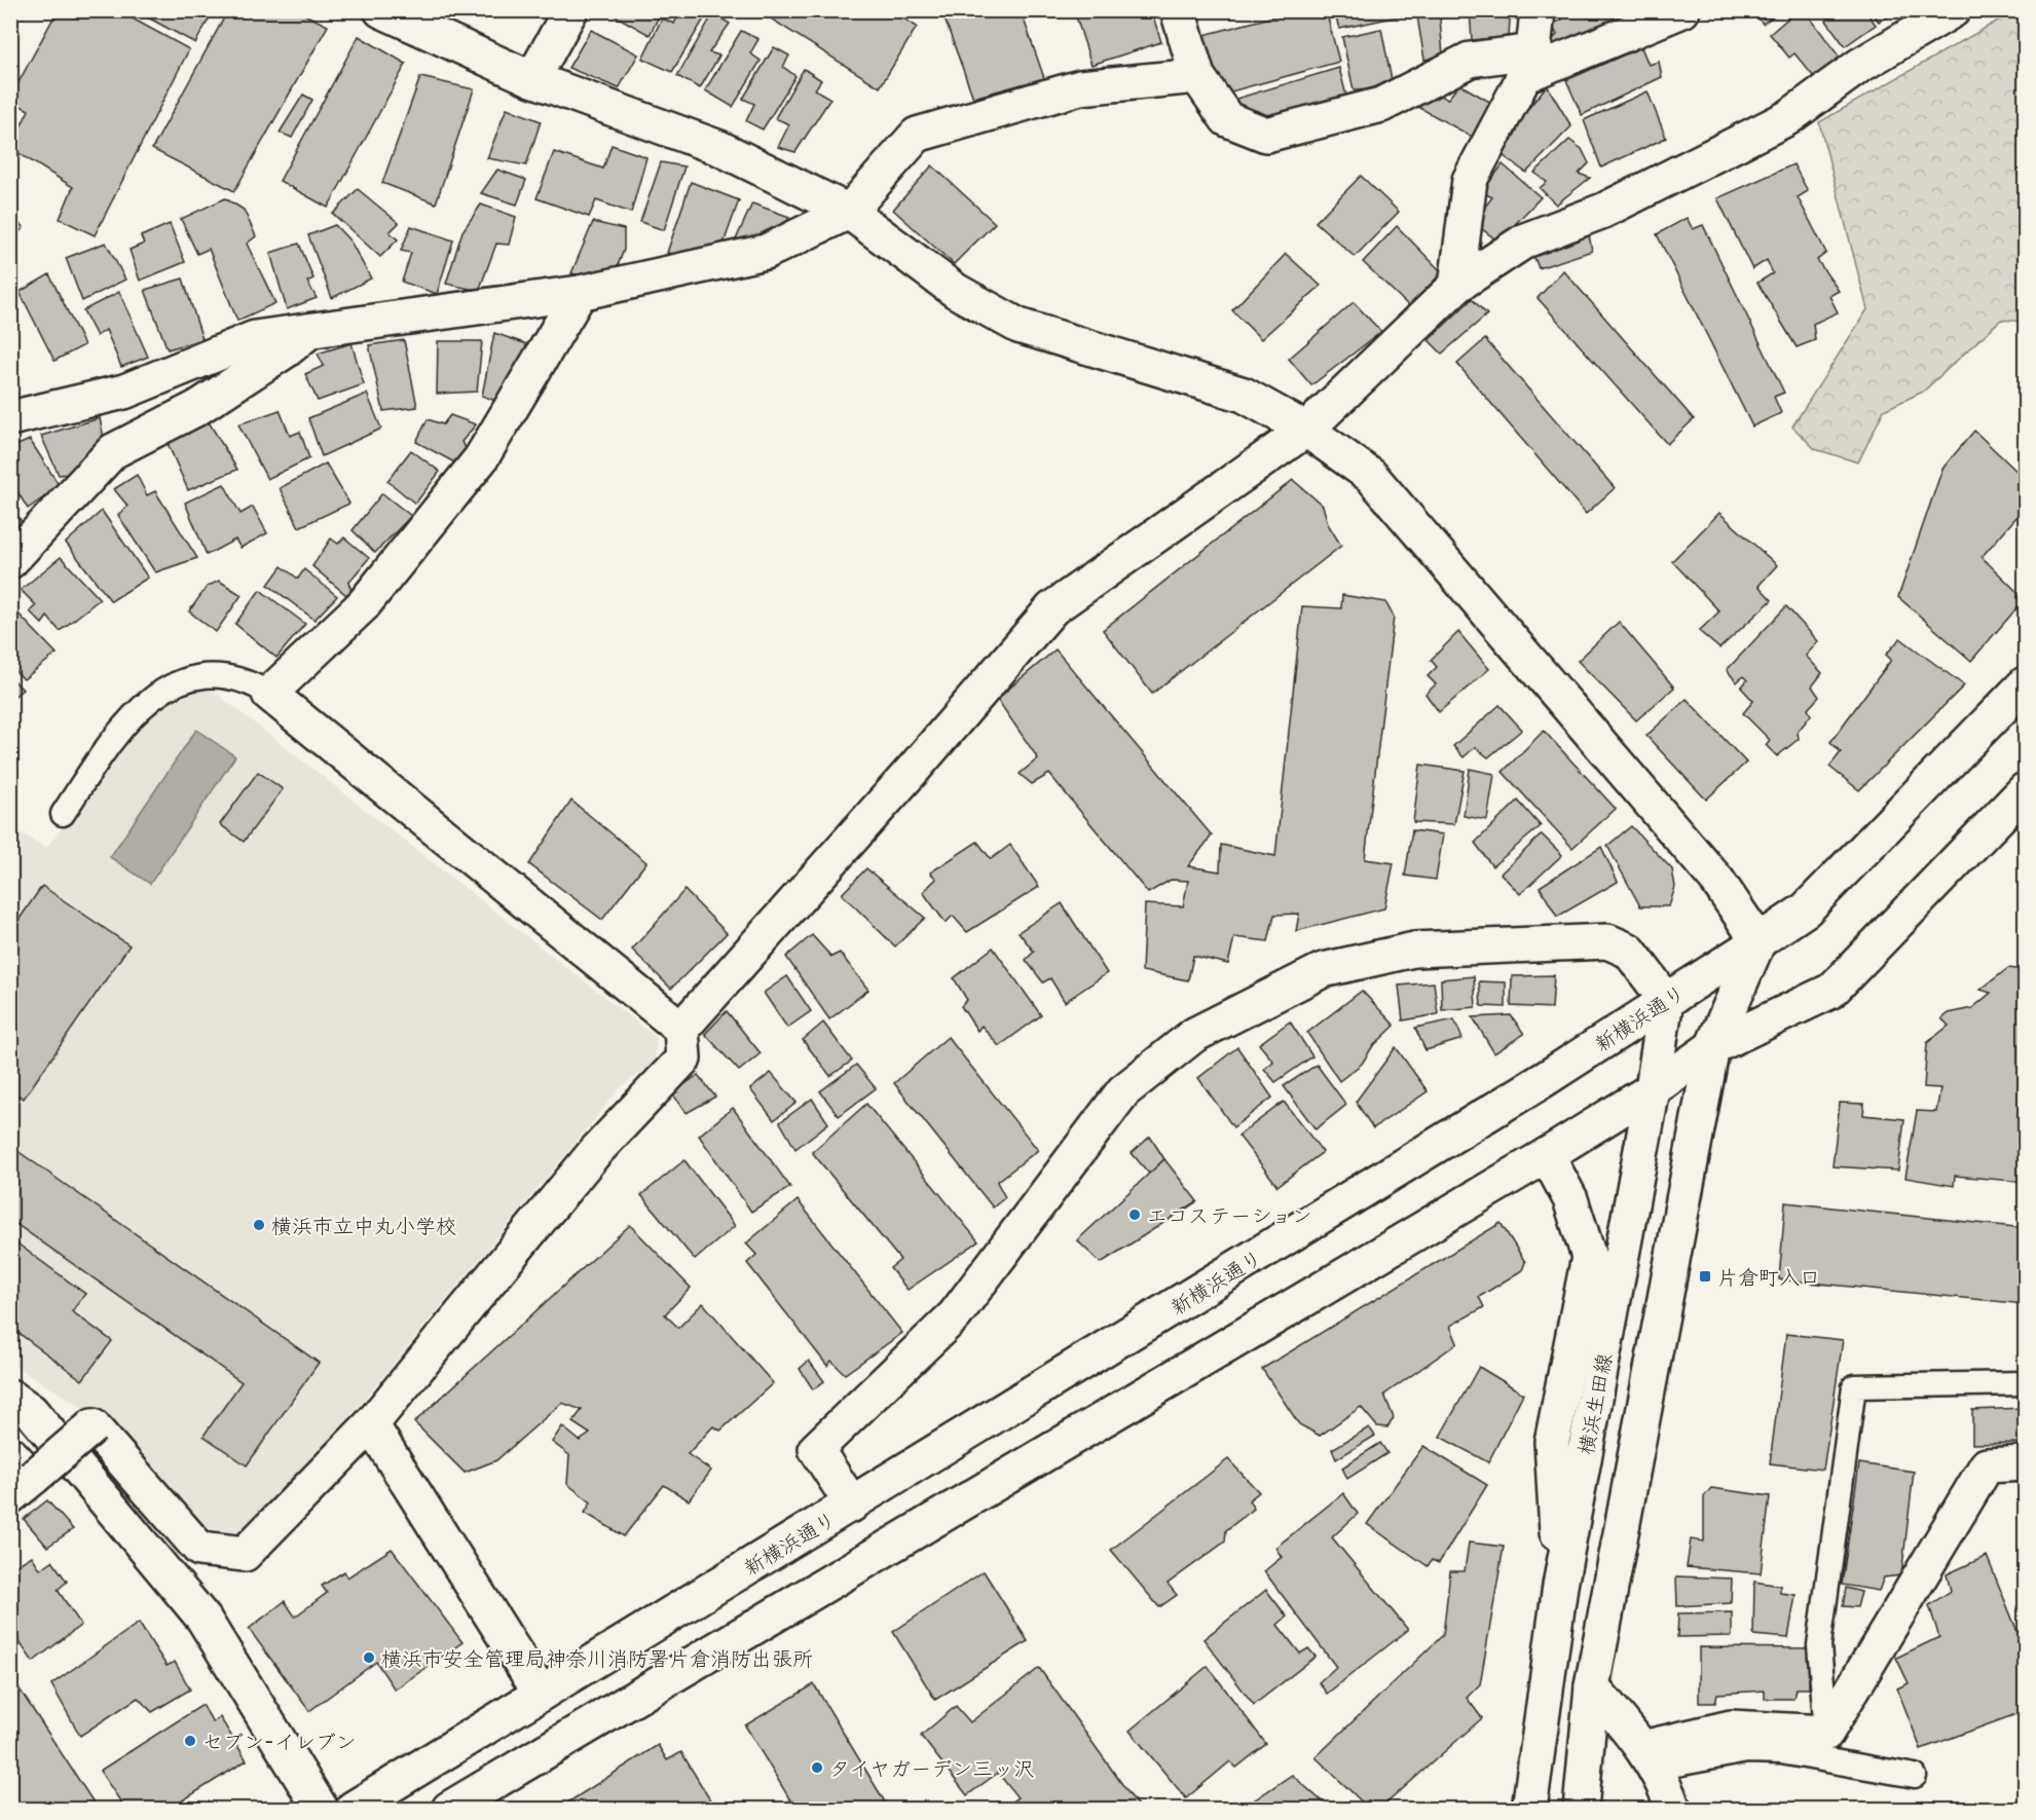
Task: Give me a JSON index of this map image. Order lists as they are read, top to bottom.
{
  "streets": {
    "street": ["新横浜通り", "横浜生田線"]
  },
  "crossings": [
    ["新横浜通り", "横浜生田線"]
  ],
  "places": {
    "other": [
      "エコステーション",
      "横浜市立中丸小学校",
      "横浜市安全管理局神奈川消防署片倉消防出張所",
      "セブン-イレブン",
      "タイヤガーデン三ッ沢"
    ],
    "transit": ["片倉町入口"]
  }
}
